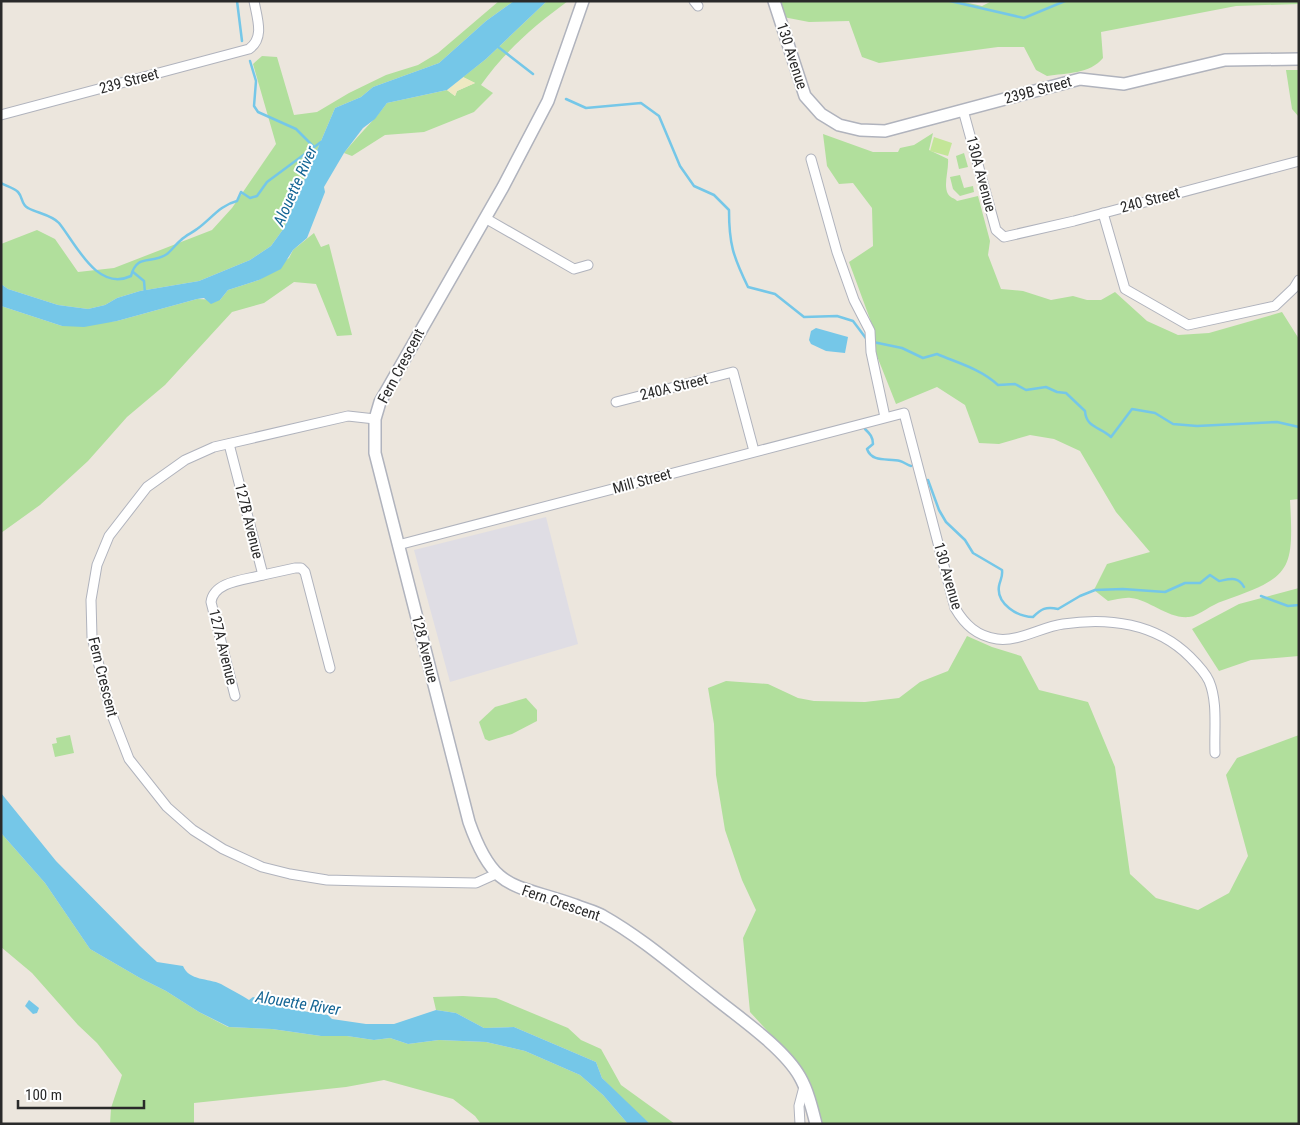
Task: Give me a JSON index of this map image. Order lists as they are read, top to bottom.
{
  "streets": {
    "street": [
      "130 Avenue",
      "239 Street",
      "239B Street",
      "130A Avenue",
      "240 Street",
      "Fern Crescent",
      "240A Street",
      "Mill Street",
      "127B Avenue",
      "127A Avenue",
      "128 Avenue"
    ]
  },
  "crossings": [
    ["130 Avenue", "239B Street"],
    ["130 Avenue", "Mill Street"],
    ["239B Street", "130A Avenue"],
    ["130A Avenue", "240 Street"],
    ["Fern Crescent", "127B Avenue"],
    ["Fern Crescent", "128 Avenue"],
    ["240A Street", "Mill Street"],
    ["Mill Street", "128 Avenue"],
    ["127B Avenue", "127A Avenue"]
  ],
  "water": ["Alouette River"],
  "scale_bar": "100 m"
}
